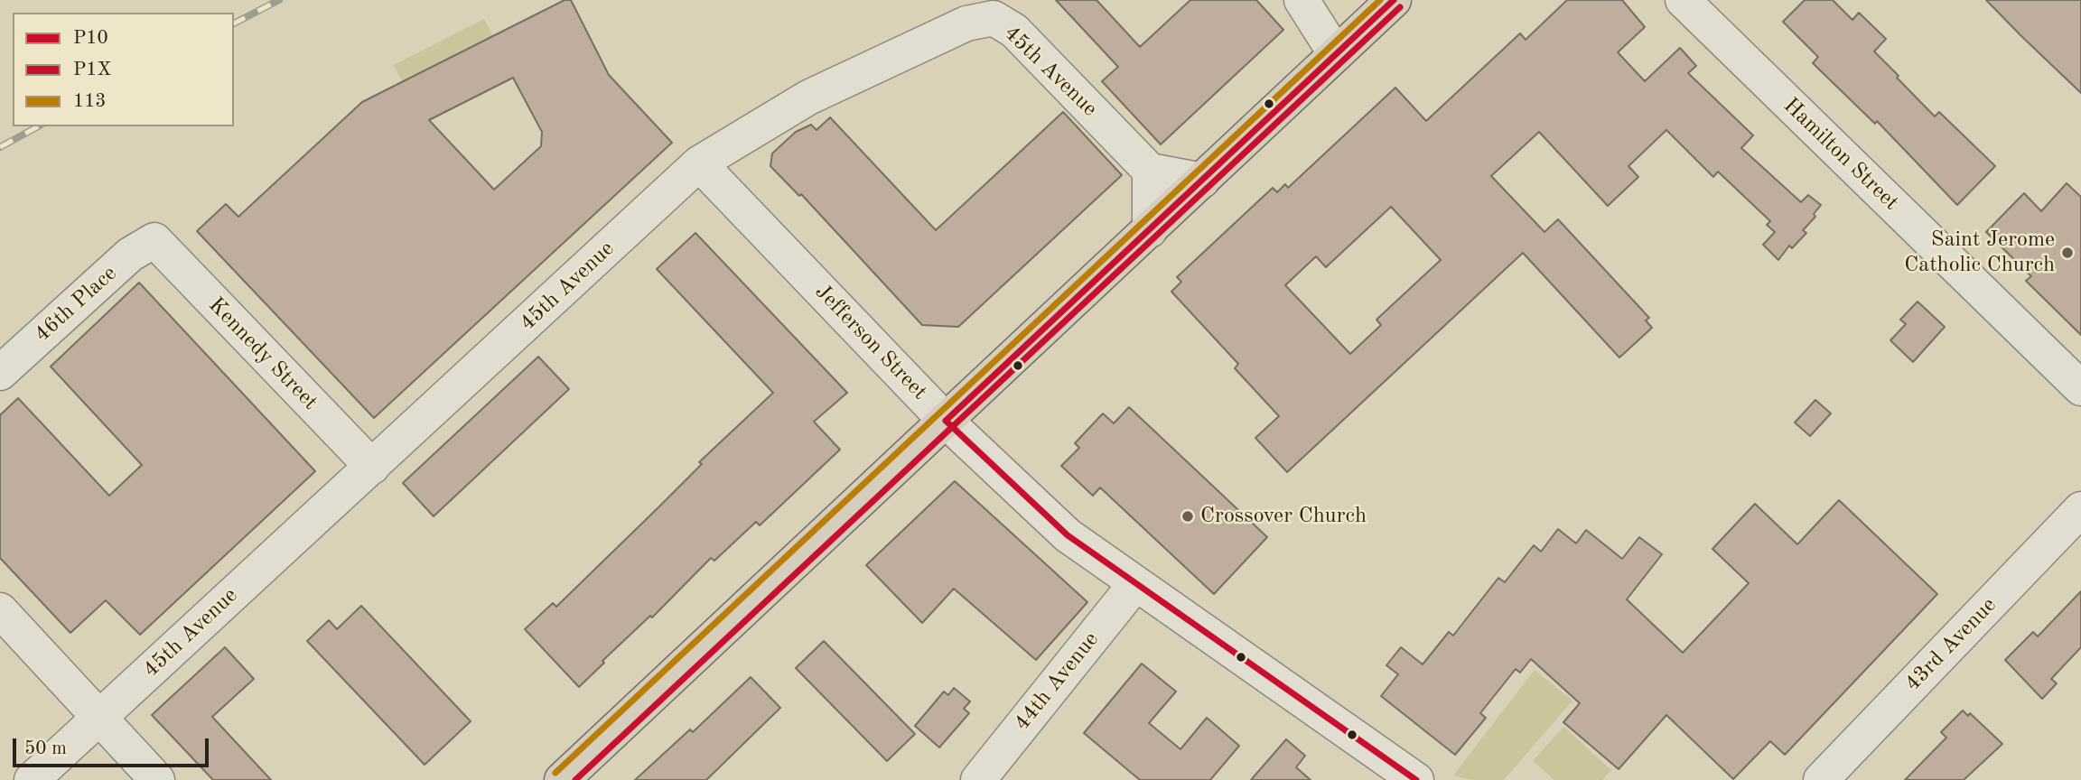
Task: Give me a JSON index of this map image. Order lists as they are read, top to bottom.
{
  "streets": {
    "street": [
      "45th Avenue",
      "Hamilton Street",
      "46th Place",
      "Jefferson Street",
      "Kennedy Street",
      "43rd Avenue",
      "44th Avenue"
    ]
  },
  "crossings": [
    ["45th Avenue", "Jefferson Street"],
    ["45th Avenue", "Kennedy Street"],
    ["46th Place", "Kennedy Street"],
    ["Jefferson Street", "44th Avenue"]
  ],
  "places": ["Saint Jerome Catholic Church", "Crossover Church"],
  "lines": ["transit line P10", "transit line 113", "transit line P1X"],
  "legend": ["P10", "P1X", "113"],
  "scale_bar": "50 m"
}
